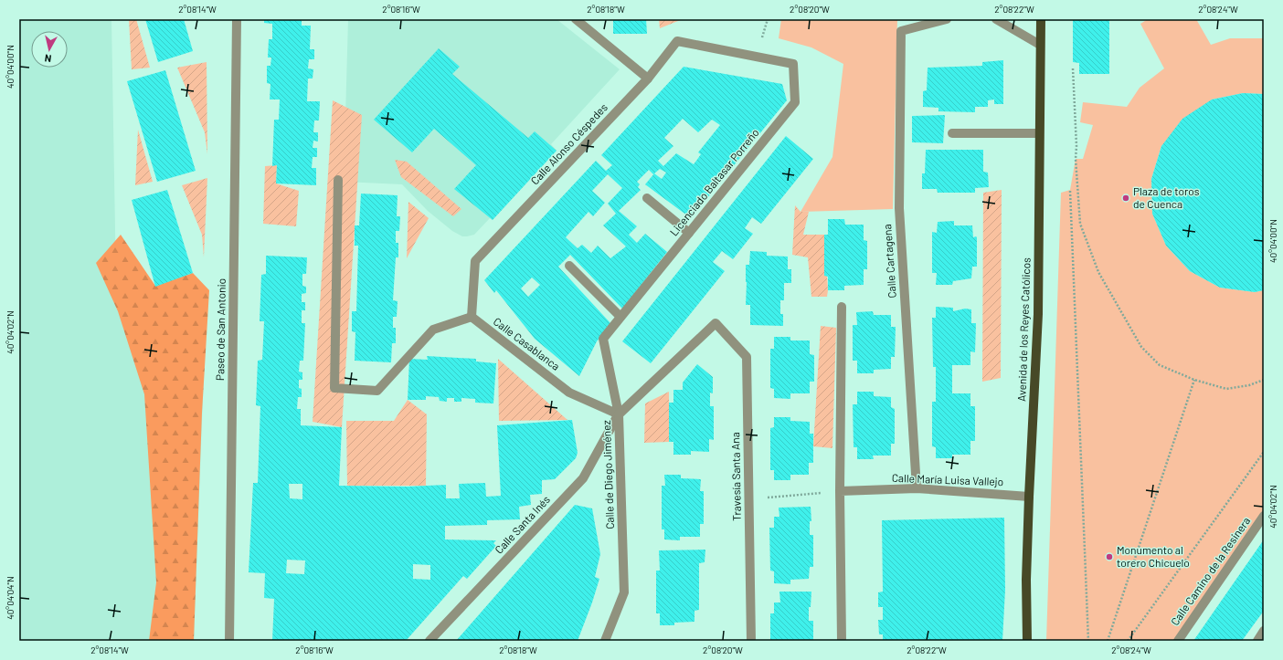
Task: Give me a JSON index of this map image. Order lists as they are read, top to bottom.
{
  "streets": {
    "main road": ["Avenida de los Reyes Católicos"],
    "street": [
      "Calle Alonso Céspedes",
      "Licenciado Baltasar Porreño",
      "Calle Cartagena",
      "Paseo de San Antonio",
      "Calle Casablanca",
      "Calle de Diego Jiménez",
      "Travesía Santa Ana",
      "Calle María Luisa Vallejo",
      "Calle Santa Inés",
      "Calle Camino de la Resinera"
    ]
  },
  "crossings": [
    ["Calle Alonso Céspedes", "Licenciado Baltasar Porreño"],
    ["Calle Alonso Céspedes", "Calle Casablanca"],
    ["Licenciado Baltasar Porreño", "Calle Casablanca"],
    ["Licenciado Baltasar Porreño", "Calle de Diego Jiménez"],
    ["Licenciado Baltasar Porreño", "Calle Santa Inés"],
    ["Calle Cartagena", "Calle María Luisa Vallejo"],
    ["Avenida de los Reyes Católicos", "Calle María Luisa Vallejo"],
    ["Calle Casablanca", "Calle de Diego Jiménez"],
    ["Calle Casablanca", "Calle Santa Inés"],
    ["Calle de Diego Jiménez", "Travesía Santa Ana"],
    ["Calle de Diego Jiménez", "Calle Santa Inés"]
  ],
  "places": ["Plaza de toros de Cuenca", "Monumento al torero Chicuelo"],
  "north": "bottom",
  "coordinates": [
    "2°08'14\"W",
    "2°08'16\"W",
    "2°08'18\"W",
    "2°08'20\"W",
    "2°08'22\"W",
    "2°08'24\"W",
    "40°04'00\"N",
    "40°04'02\"N",
    "40°04'04\"N"
  ]
}
